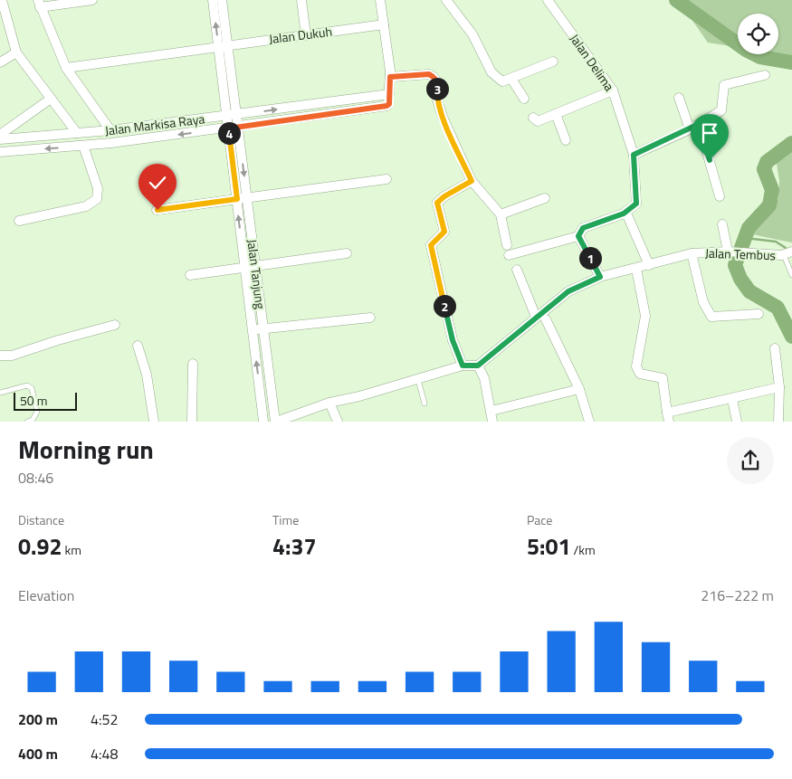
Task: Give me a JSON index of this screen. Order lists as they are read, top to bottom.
{
  "streets": {
    "street": [
      "Jalan Dukuh",
      "Jalan Delima",
      "Jalan Markisa Raya",
      "Jalan Tembus",
      "Jalan Tanjung"
    ]
  },
  "crossings": [
    ["Jalan Markisa Raya", "Jalan Tanjung"]
  ],
  "scale_bar": "50 m",
  "page": {
    "pins": [
      "3",
      "4",
      "1",
      "2"
    ],
    "scale": "50 m",
    "heading": ["Morning run", "08:46"],
    "stats": [
      ["Distance", "0.92 km"],
      ["Time", "4:37"],
      ["Pace", "5:01 /km"]
    ],
    "chart": ["Elevation", "216–222 m"],
    "list": [
      {
        "name": "200 m",
        "note": "4:52"
      },
      {
        "name": "400 m",
        "note": "4:48"
      }
    ]
  }
}
